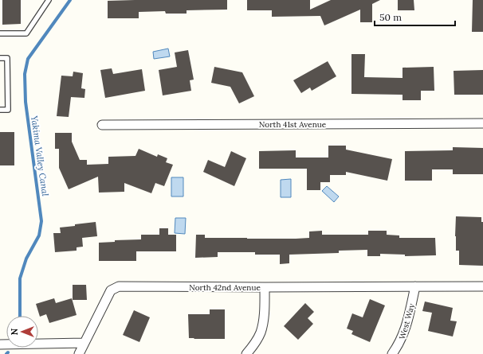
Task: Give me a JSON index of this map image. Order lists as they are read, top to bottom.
{
  "streets": {
    "street": ["North 41st Avenue", "North 42nd Avenue", "West Way"]
  },
  "crossings": [
    ["North 42nd Avenue", "West Way"]
  ],
  "water": ["Yakima Valley Canal"],
  "scale_bar": "50 m",
  "north": "left"
}
